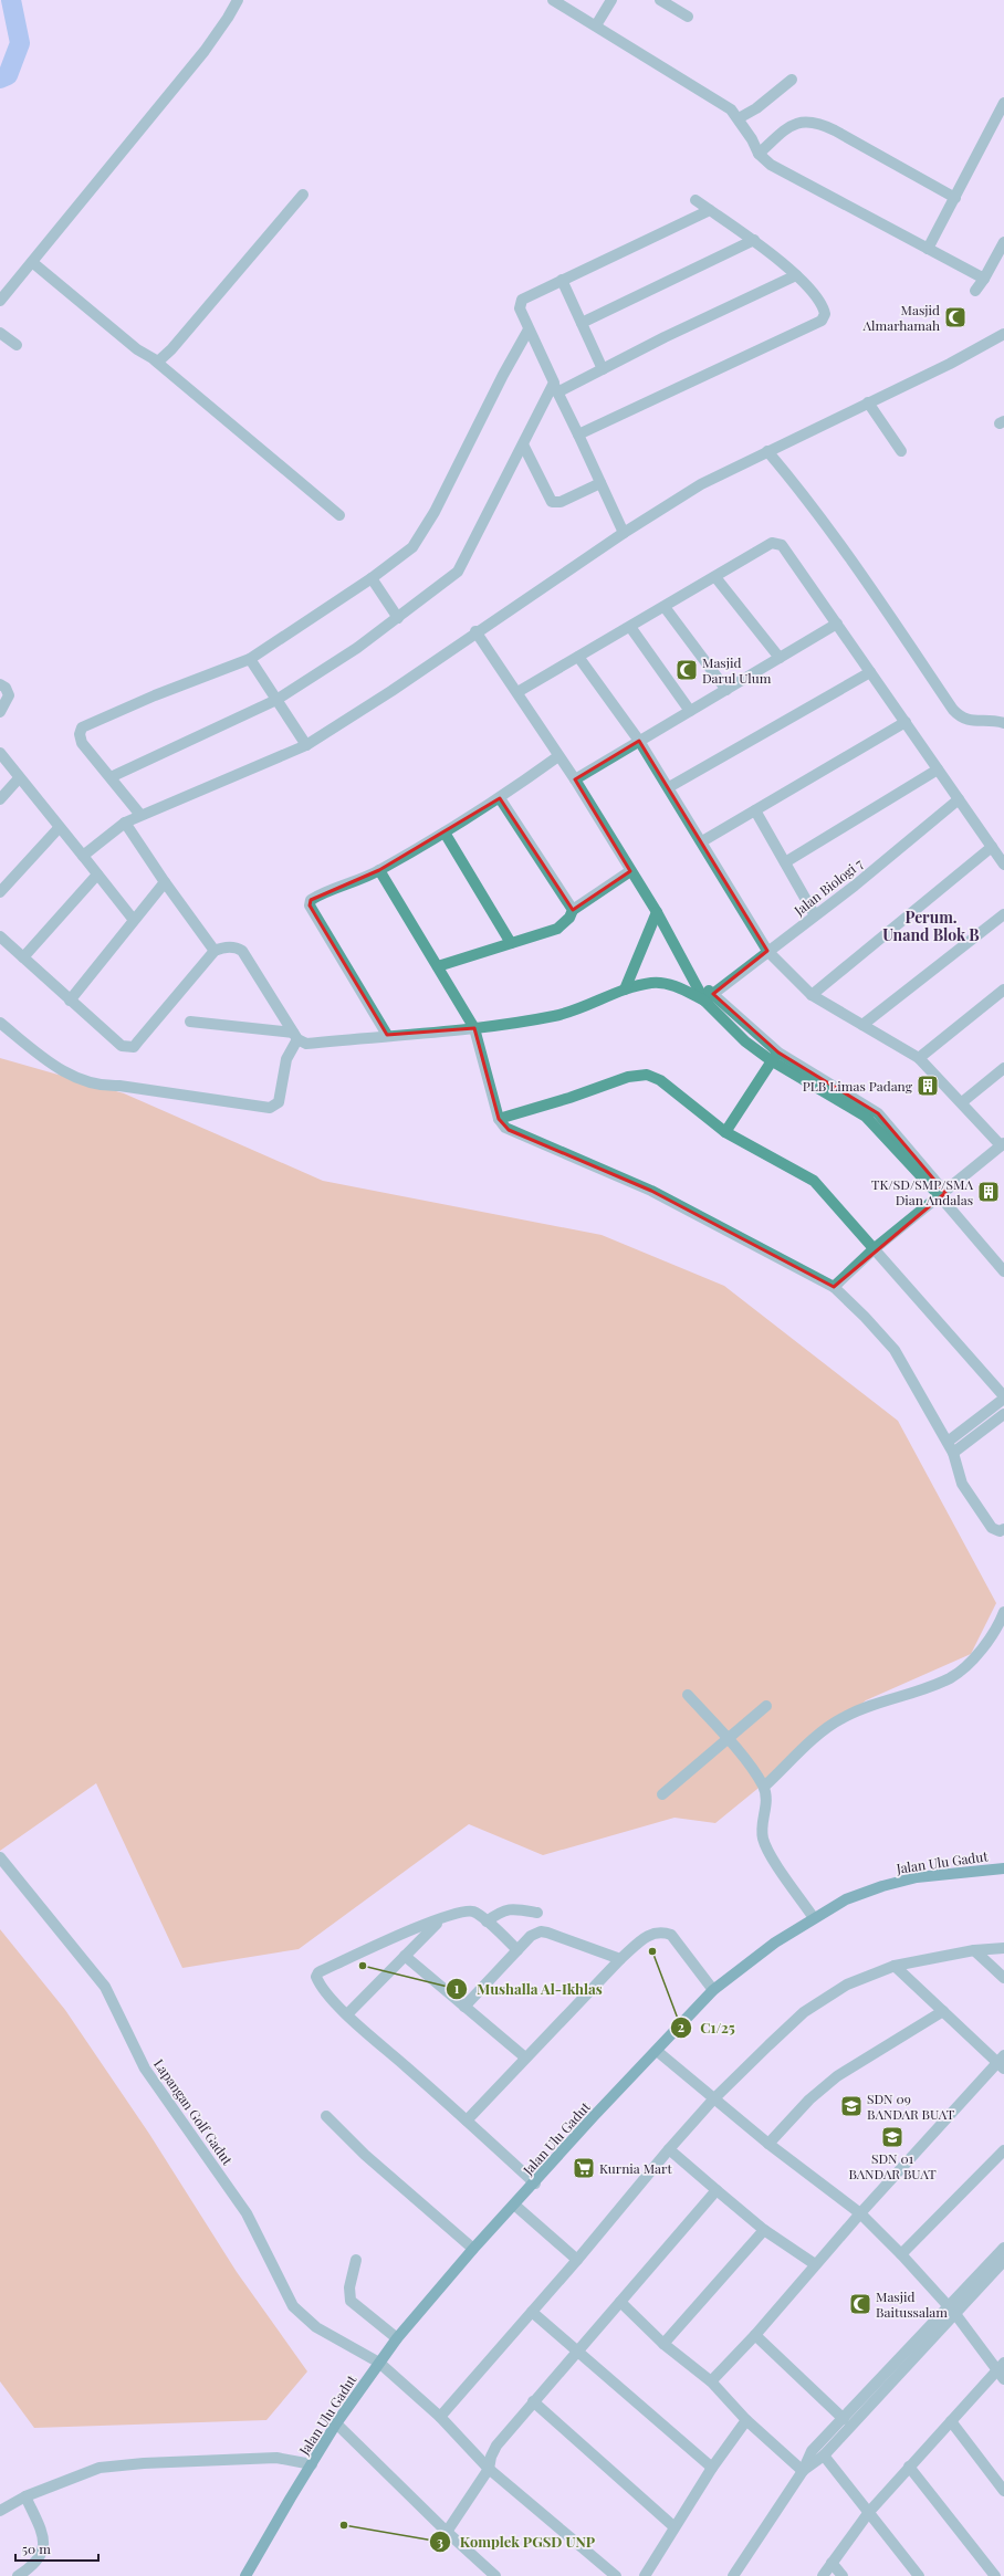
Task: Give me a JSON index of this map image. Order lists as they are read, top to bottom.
{
  "streets": {
    "street": ["Jalan Biologi 7", "Jalan Ulu Gadut", "Lapangan Golf Gadut"]
  },
  "crossings": [
    ["Jalan Ulu Gadut", "Lapangan Golf Gadut"]
  ],
  "districts": ["Perum. Unand Blok B"],
  "places": {
    "mosque": ["Masjid Almarhamah", "Masjid Darul Ulum", "Masjid Baitussalam"],
    "building": ["PLB Limas Padang", "TK/SD/SMP/SMA Dian Andalas"],
    "other": ["C1/25", "Mushalla Al-Ikhlas", "Komplek PGSD UNP"],
    "school or university": ["SDN 09 BANDAR BUAT", "SDN 01 BANDAR BUAT"],
    "supermarket": ["Kurnia Mart"]
  },
  "scale_bar": "50 m"
}
